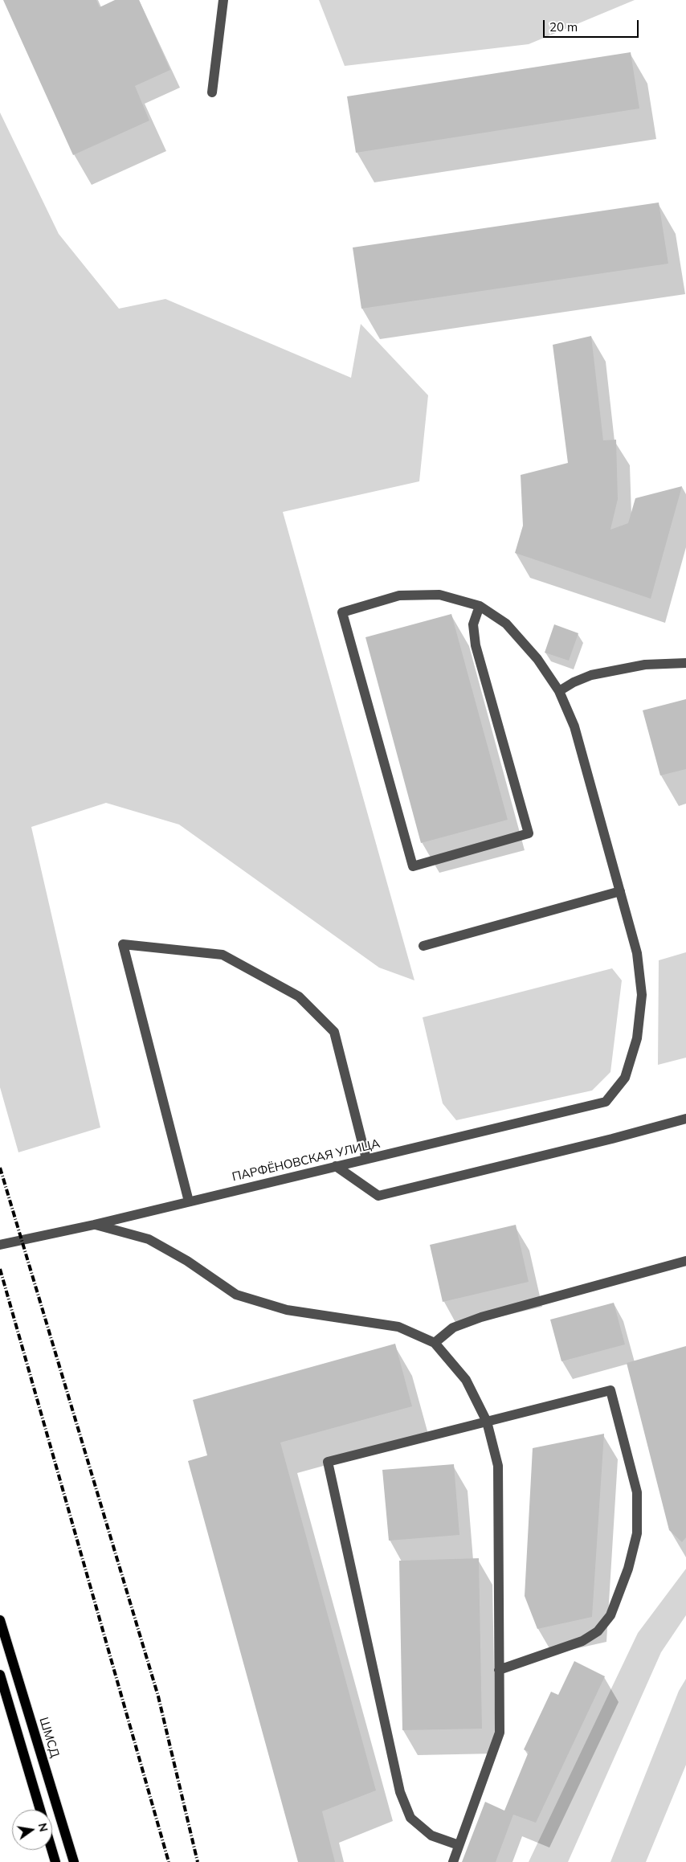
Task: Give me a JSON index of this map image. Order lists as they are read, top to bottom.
{
  "streets": {
    "main road": ["ШМСД"],
    "street": ["ПАРФЁНОВСКАЯ УЛИЦА"]
  },
  "scale_bar": "20 m",
  "north": "right"
}
